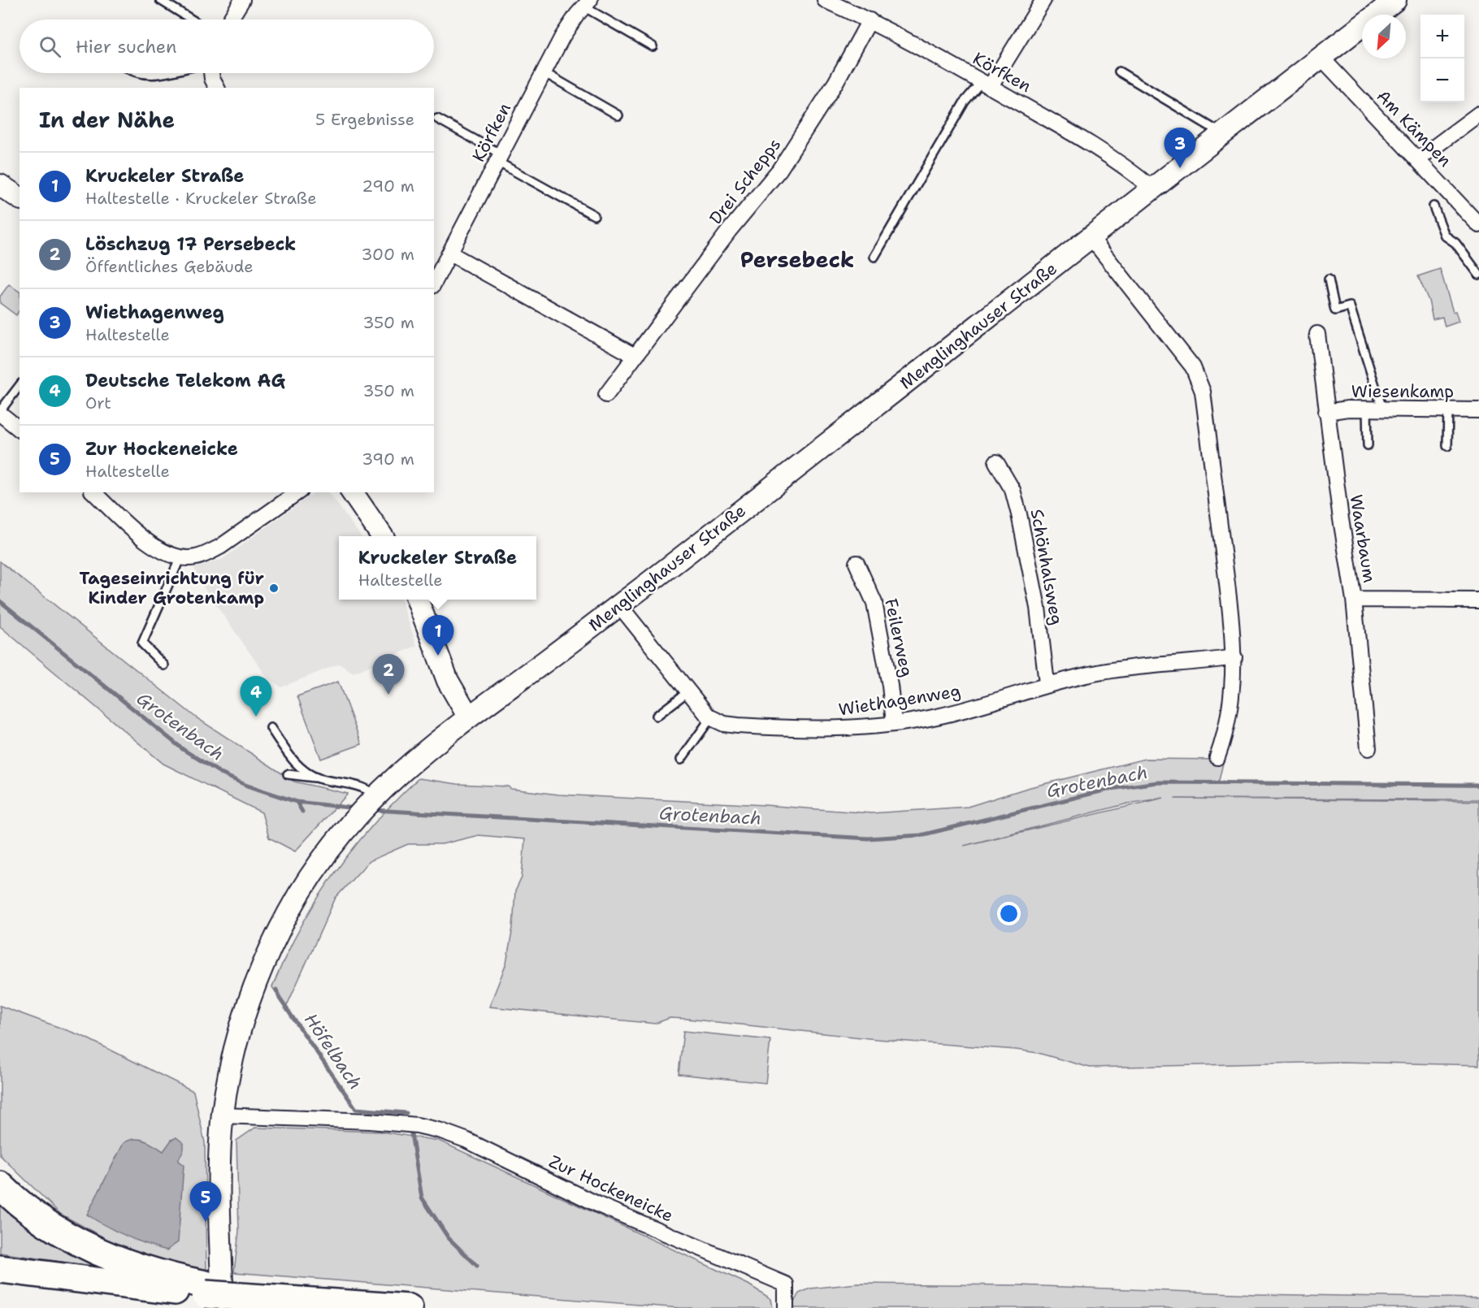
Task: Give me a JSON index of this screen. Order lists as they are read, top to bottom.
{
  "streets": {
    "street": [
      "Körfken",
      "Am Kämpen",
      "Drei Schepps",
      "Menglinghauser Straße",
      "Wiesenkamp",
      "Waarbaum",
      "Schönhalsweg",
      "Feilerweg",
      "Wiethagenweg",
      "Zur Hockeneicke"
    ]
  },
  "crossings": [
    ["Körfken", "Drei Schepps"],
    ["Körfken", "Menglinghauser Straße"],
    ["Am Kämpen", "Menglinghauser Straße"],
    ["Menglinghauser Straße", "Zur Hockeneicke"],
    ["Wiesenkamp", "Waarbaum"],
    ["Schönhalsweg", "Wiethagenweg"],
    ["Feilerweg", "Wiethagenweg"]
  ],
  "districts": ["Persebeck"],
  "water": ["Grotenbach", "Höfelbach"],
  "places": ["Tageseinrichtung für Kinder Grotenkamp"],
  "north": "bottom left",
  "page": {
    "map_buttons": ["+", "−"],
    "search": "Hier suchen",
    "heading": ["In der Nähe", "5 Ergebnisse"],
    "pins": [
      "3",
      "1",
      "2",
      "4",
      "5"
    ],
    "list": [
      {
        "mark": "1",
        "name": "Kruckeler Straße",
        "note": "Haltestelle · Kruckeler Straße",
        "value": "290 m"
      },
      {
        "mark": "2",
        "name": "Löschzug 17 Persebeck",
        "note": "Öffentliches Gebäude",
        "value": "300 m"
      },
      {
        "mark": "3",
        "name": "Wiethagenweg",
        "note": "Haltestelle",
        "value": "350 m"
      },
      {
        "mark": "4",
        "name": "Deutsche Telekom AG",
        "note": "Ort",
        "value": "350 m"
      },
      {
        "mark": "5",
        "name": "Zur Hockeneicke",
        "note": "Haltestelle",
        "value": "390 m"
      }
    ],
    "popup": ["Kruckeler Straße", "Haltestelle"]
  }
}
